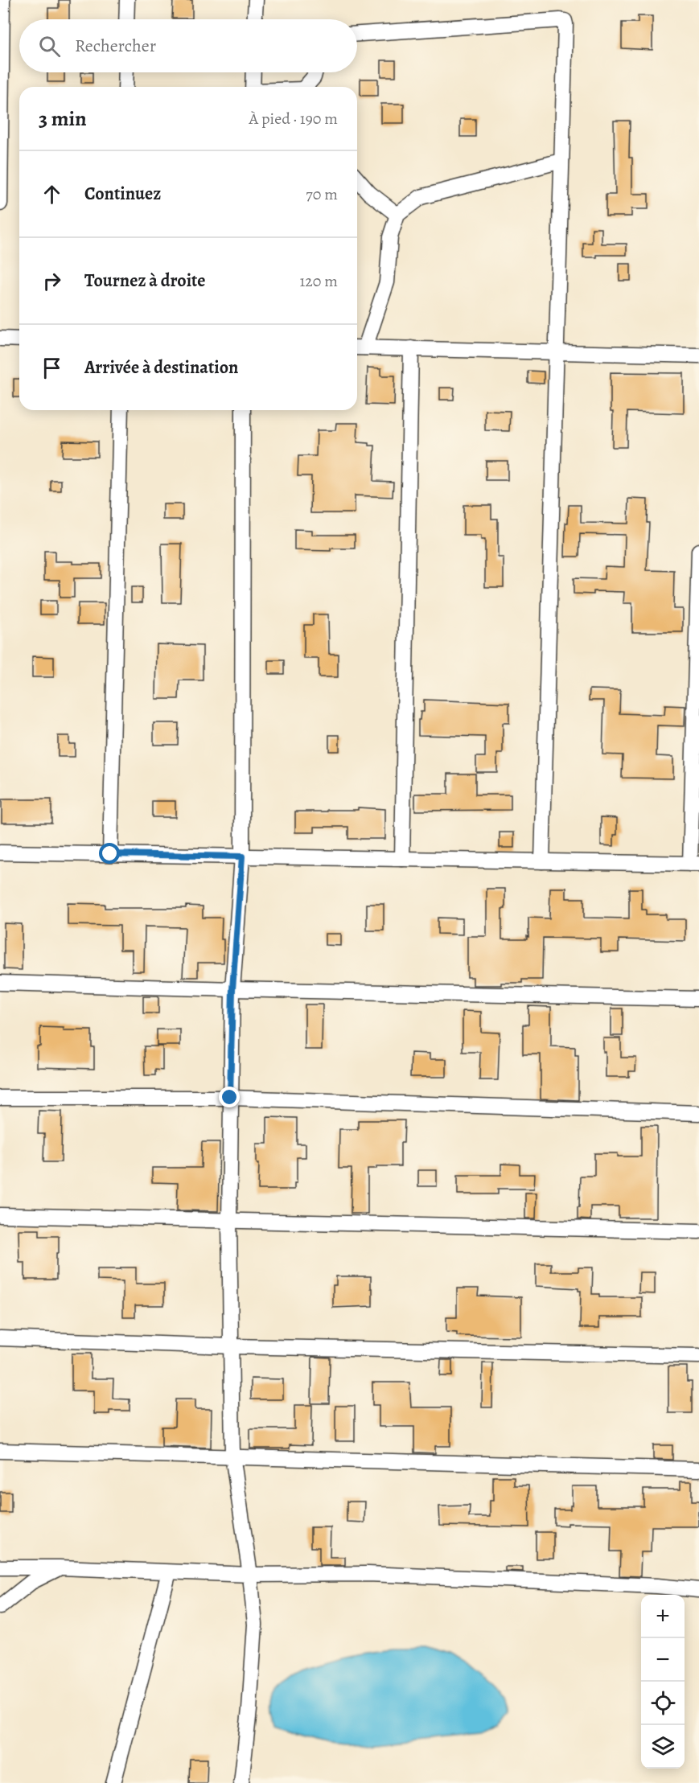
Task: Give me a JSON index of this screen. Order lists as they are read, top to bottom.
{
  "page": {
    "search": "Rechercher",
    "heading": ["3 min", "À pied · 190 m"],
    "list": [
      ["Continuez", "70 m"],
      ["Tournez à droite", "120 m"],
      "Arrivée à destination"
    ],
    "map_buttons": ["+", "−"]
  }
}
